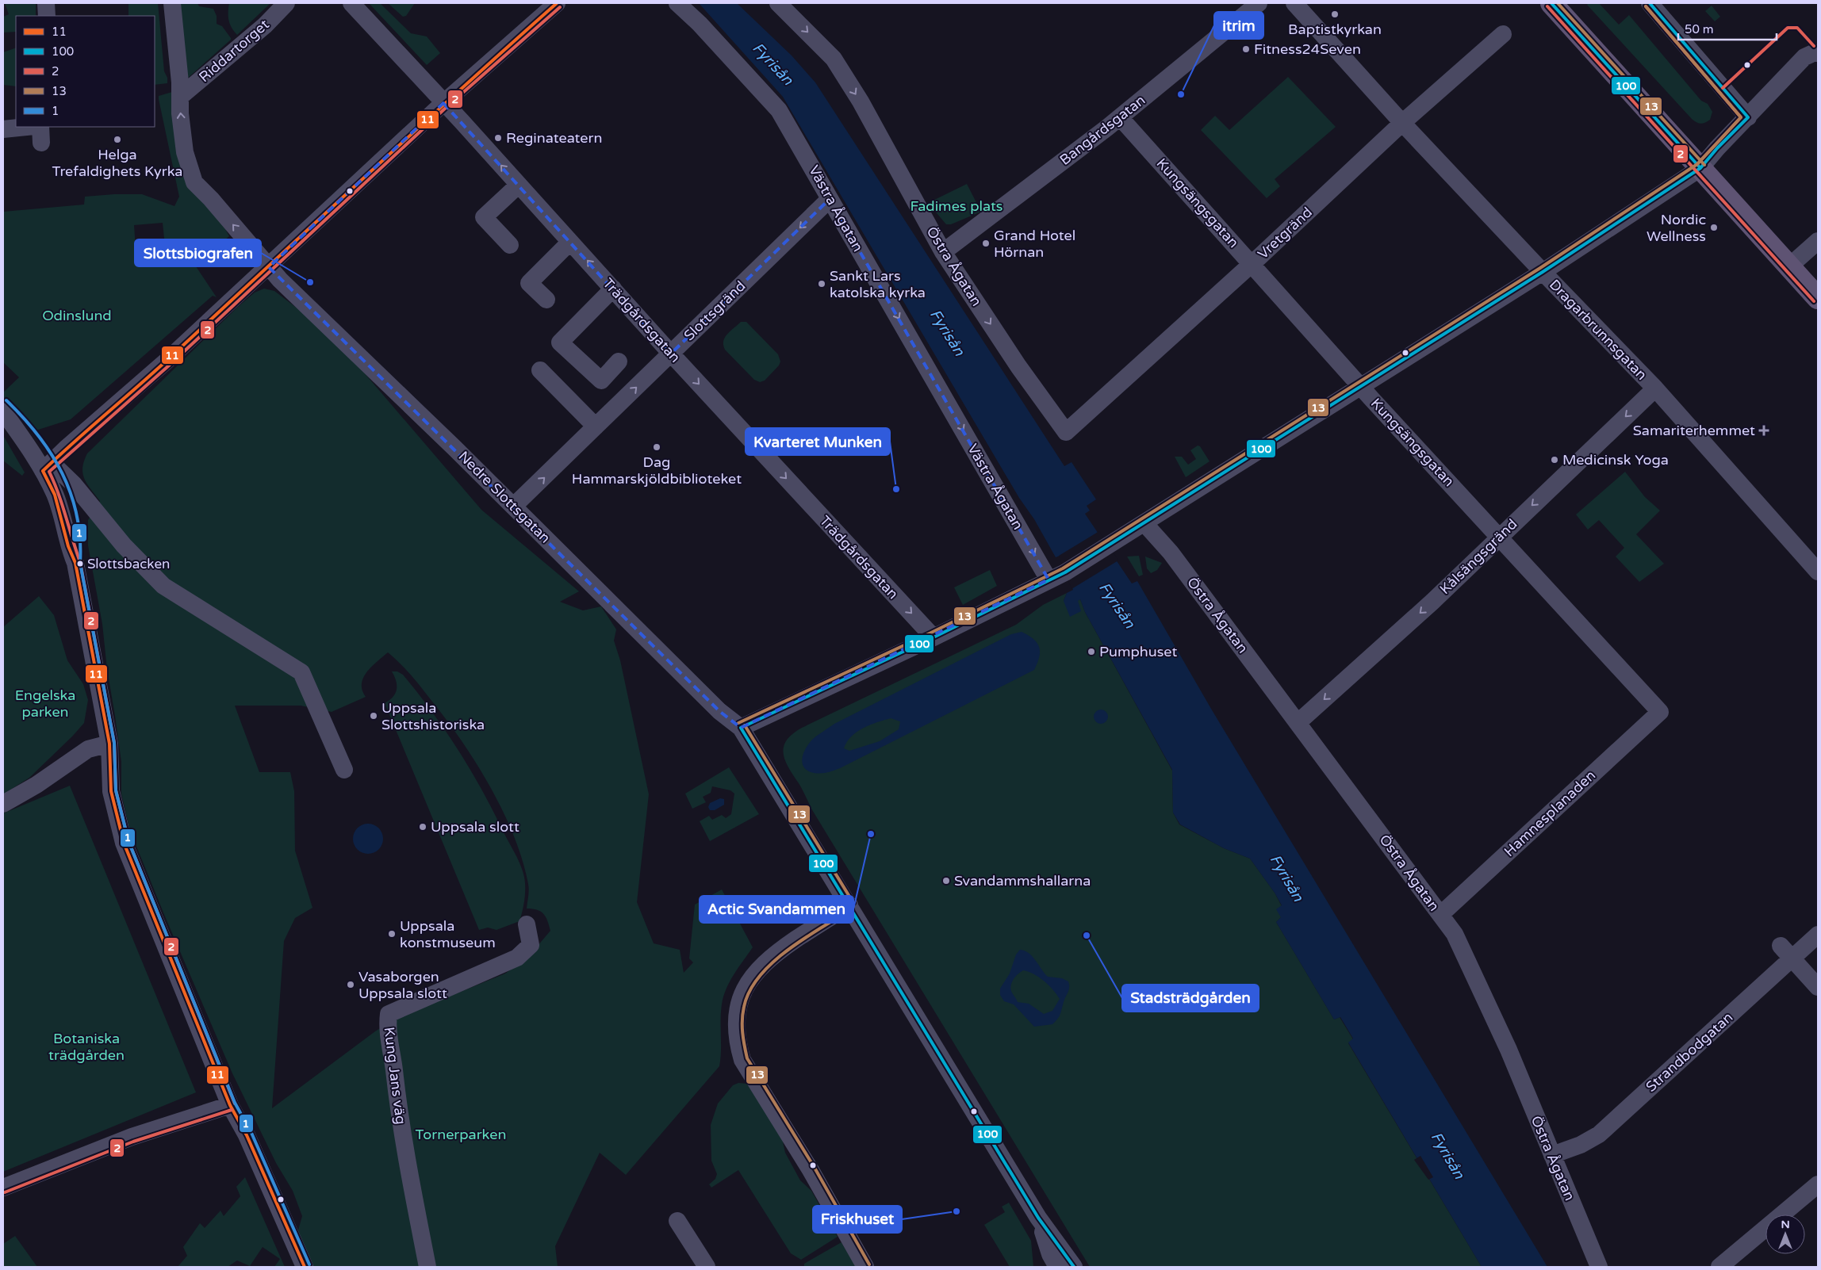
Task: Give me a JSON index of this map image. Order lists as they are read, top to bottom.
{
  "streets": {
    "street": [
      "Riddartorget",
      "Bangårdsgatan",
      "Kungsängsgatan",
      "Västra Ågatan",
      "Vretgränd",
      "Östra Ågatan",
      "Slottsgränd",
      "Trädgårdsgatan",
      "Dragarbrunnsgatan",
      "Nedre Slottsgatan",
      "Kålsängsgränd",
      "Hamnesplanaden",
      "Strandbodgatan",
      "Kung Jans väg"
    ]
  },
  "crossings": [
    ["Riddartorget", "Nedre Slottsgatan"],
    ["Bangårdsgatan", "Kungsängsgatan"],
    ["Bangårdsgatan", "Östra Ågatan"],
    ["Kungsängsgatan", "Vretgränd"],
    ["Kungsängsgatan", "Kålsängsgränd"],
    ["Kungsängsgatan", "Hamnesplanaden"],
    ["Västra Ågatan", "Slottsgränd"],
    ["Vretgränd", "Östra Ågatan"],
    ["Vretgränd", "Dragarbrunnsgatan"],
    ["Östra Ågatan", "Kålsängsgränd"],
    ["Östra Ågatan", "Hamnesplanaden"],
    ["Östra Ågatan", "Strandbodgatan"],
    ["Slottsgränd", "Trädgårdsgatan"],
    ["Slottsgränd", "Nedre Slottsgatan"],
    ["Dragarbrunnsgatan", "Kålsängsgränd"]
  ],
  "one_way": ["Västra Ågatan", "Östra Ågatan", "Kålsängsgränd"],
  "water": ["Fyrisån"],
  "parks": [
    "Fadimes plats",
    "Odinslund",
    "Engelska parken",
    "Botaniska trädgården",
    "Tornerparken"
  ],
  "places": {
    "other": [
      "Baptistkyrkan",
      "Fitness24Seven",
      "itrim",
      "Reginateatern",
      "Helga Trefaldighets Kyrka",
      "Nordic Wellness",
      "Grand Hotel Hörnan",
      "Slottsbiografen",
      "Sankt Lars katolska kyrka",
      "Dag Hammarskjöldbiblioteket",
      "Medicinsk Yoga",
      "Kvarteret Munken",
      "Slottsbacken",
      "Pumphuset",
      "Uppsala Slottshistoriska",
      "Uppsala slott",
      "Actic Svandammen",
      "Svandammshallarna",
      "Uppsala konstmuseum",
      "Stadsträdgården",
      "Vasaborgen Uppsala slott",
      "Friskhuset"
    ],
    "health": ["Samariterhemmet"]
  },
  "lines": [
    "transit line 11",
    "transit line 100",
    "transit line 13",
    "transit line 2",
    "transit line 1"
  ],
  "legend": [
    "11",
    "100",
    "2",
    "13",
    "1"
  ],
  "scale_bar": "50 m",
  "north": "top"
}
